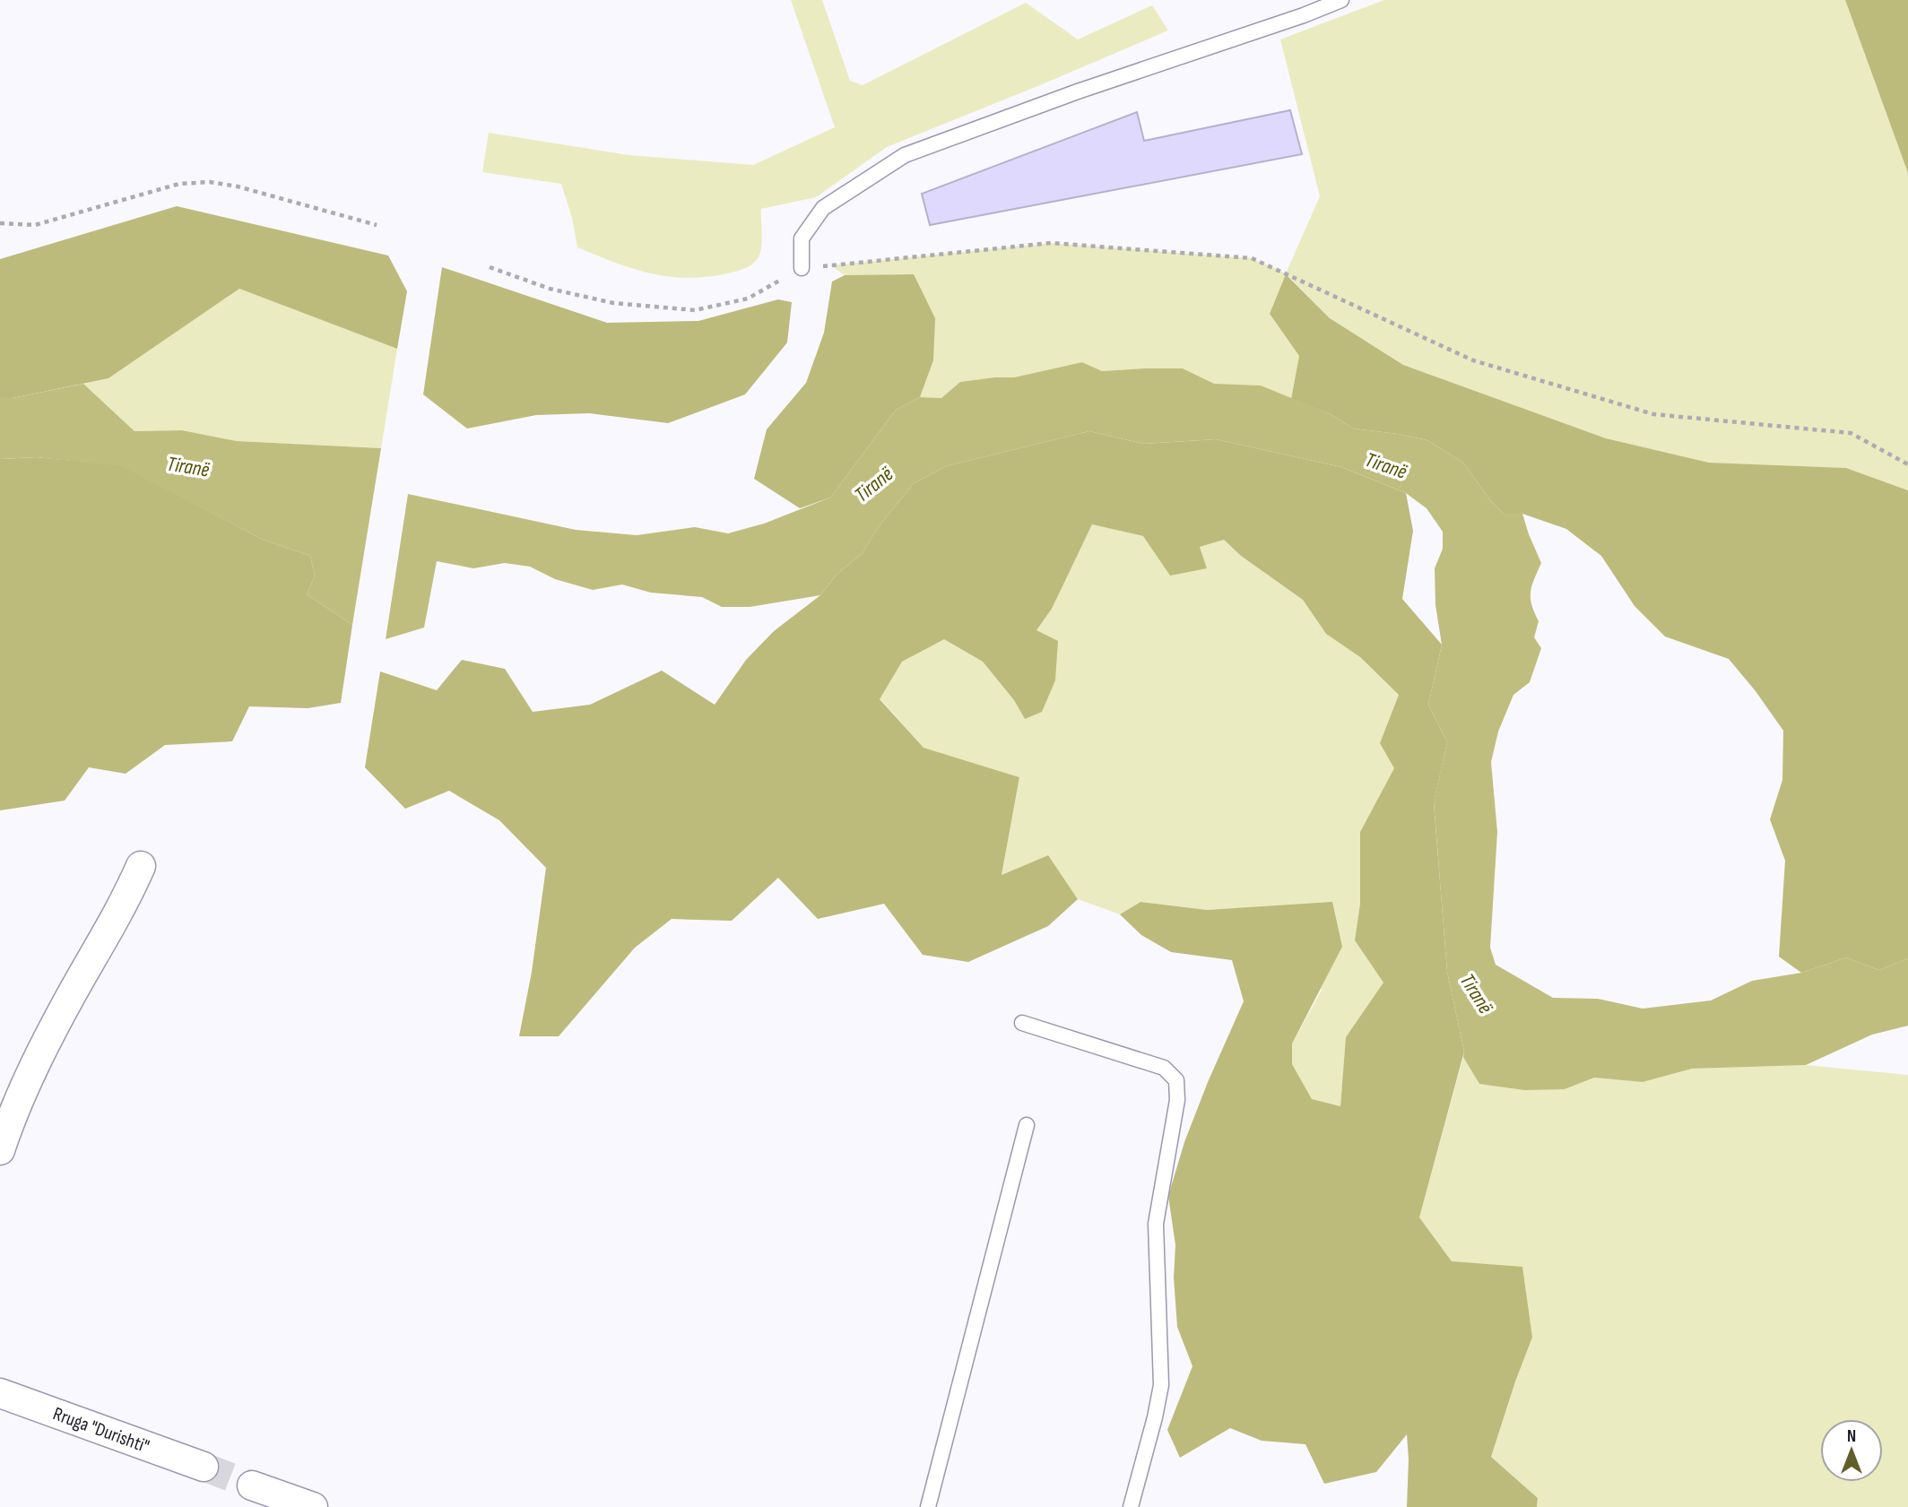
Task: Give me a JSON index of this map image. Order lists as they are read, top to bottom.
{
  "streets": {
    "street": ["Rruga \"Durishti\""]
  },
  "water": ["Tiranë"],
  "north": "top"
}
